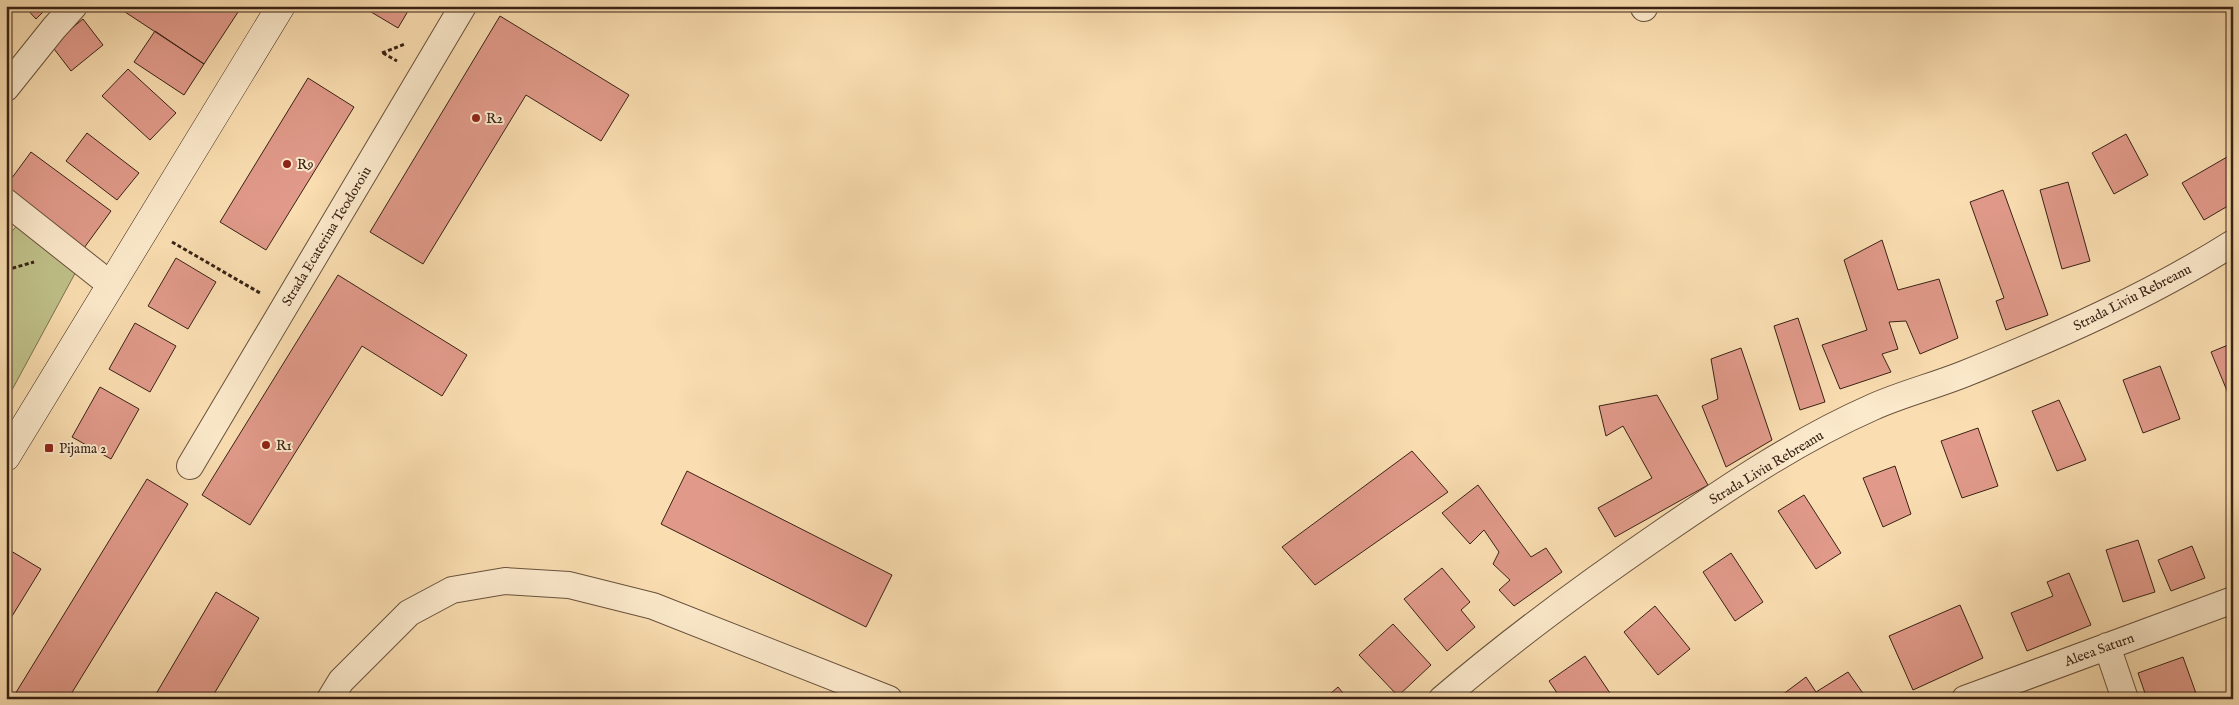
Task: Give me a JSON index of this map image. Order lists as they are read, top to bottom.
{
  "streets": {
    "street": ["Strada Ecaterina Teodoroiu", "Strada Liviu Rebreanu", "Aleea Saturn"]
  },
  "places": {
    "other": ["R2", "R9", "R1"],
    "transit": ["Pijama 2"]
  }
}
